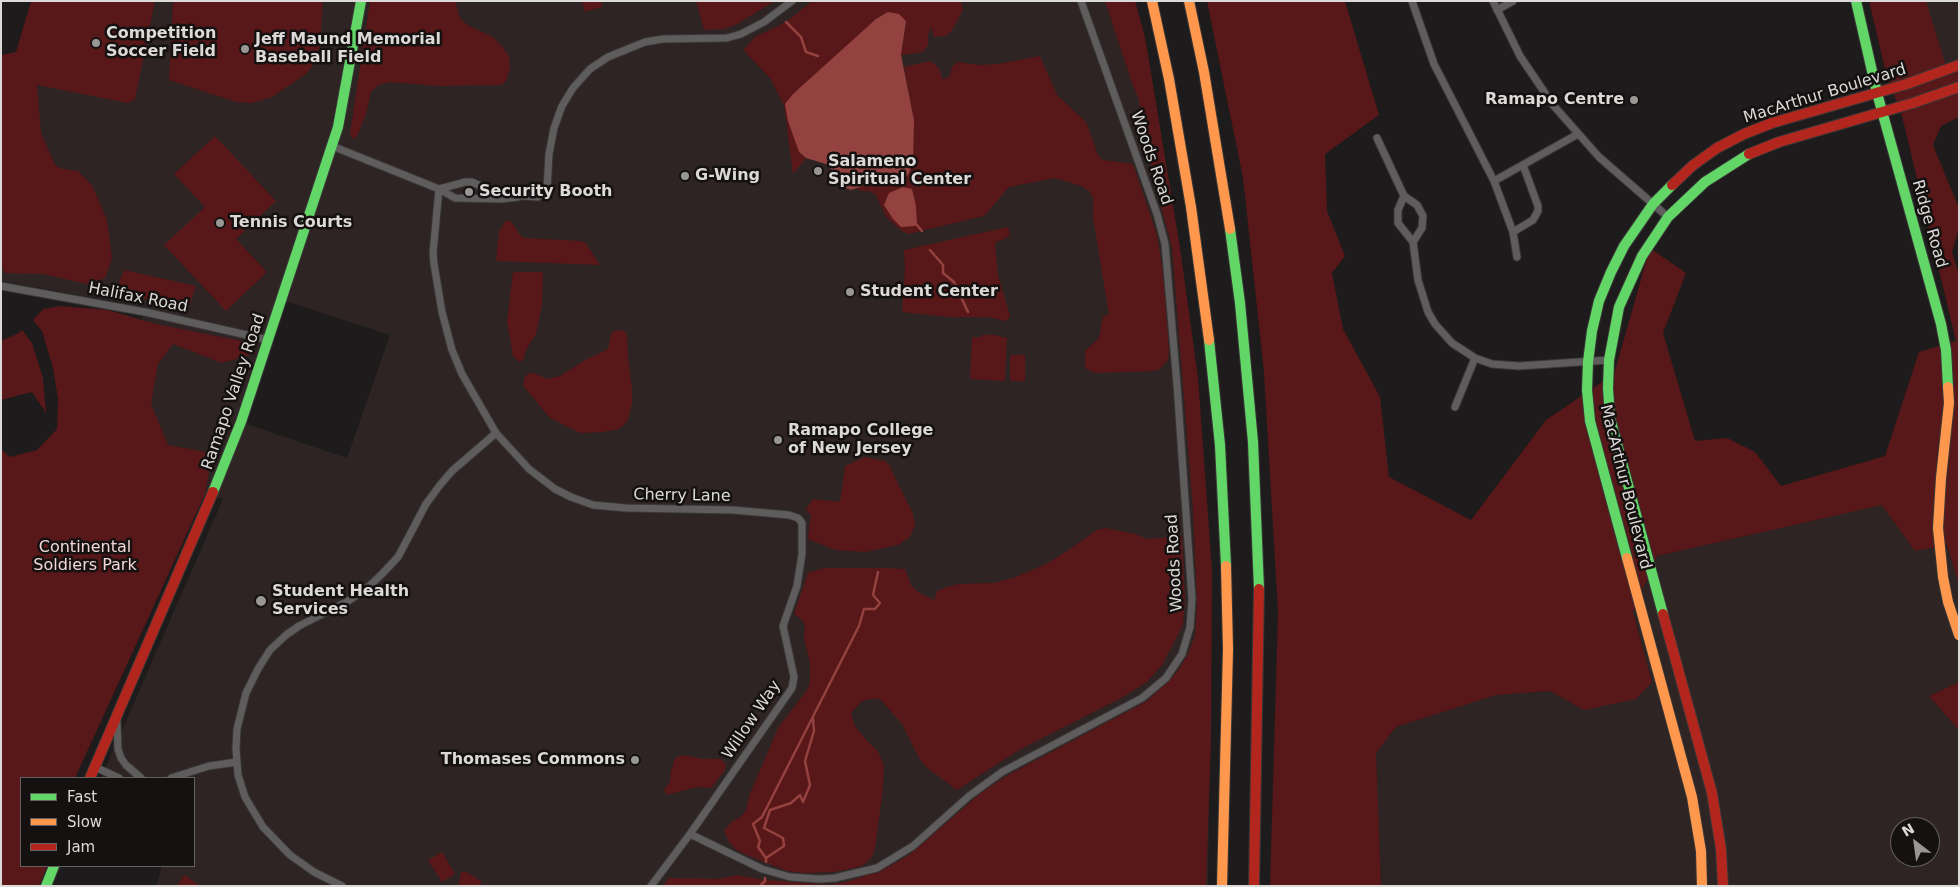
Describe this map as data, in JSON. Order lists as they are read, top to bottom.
{
  "streets": {
    "main road": ["MacArthur Boulevard", "Ridge Road", "Ramapo Valley Road"],
    "street": [
      "Woods Road",
      "Halifax Road",
      "Cherry Lane",
      "Willow Way"
    ]
  },
  "crossings": [
    ["MacArthur Boulevard", "Ridge Road"],
    ["Woods Road", "Willow Way"],
    ["Halifax Road", "Ramapo Valley Road"],
    ["Cherry Lane", "Willow Way"]
  ],
  "parks": ["Continental Soldiers Park"],
  "places": [
    "Competition Soccer Field",
    "Jeff Maund Memorial Baseball Field",
    "Ramapo Centre",
    "Salameno Spiritual Center",
    "G-Wing",
    "Security Booth",
    "Tennis Courts",
    "Student Center",
    "Ramapo College of New Jersey",
    "Student Health Services",
    "Thomases Commons"
  ],
  "legend": ["Fast", "Slow", "Jam"],
  "north": "top left"
}
